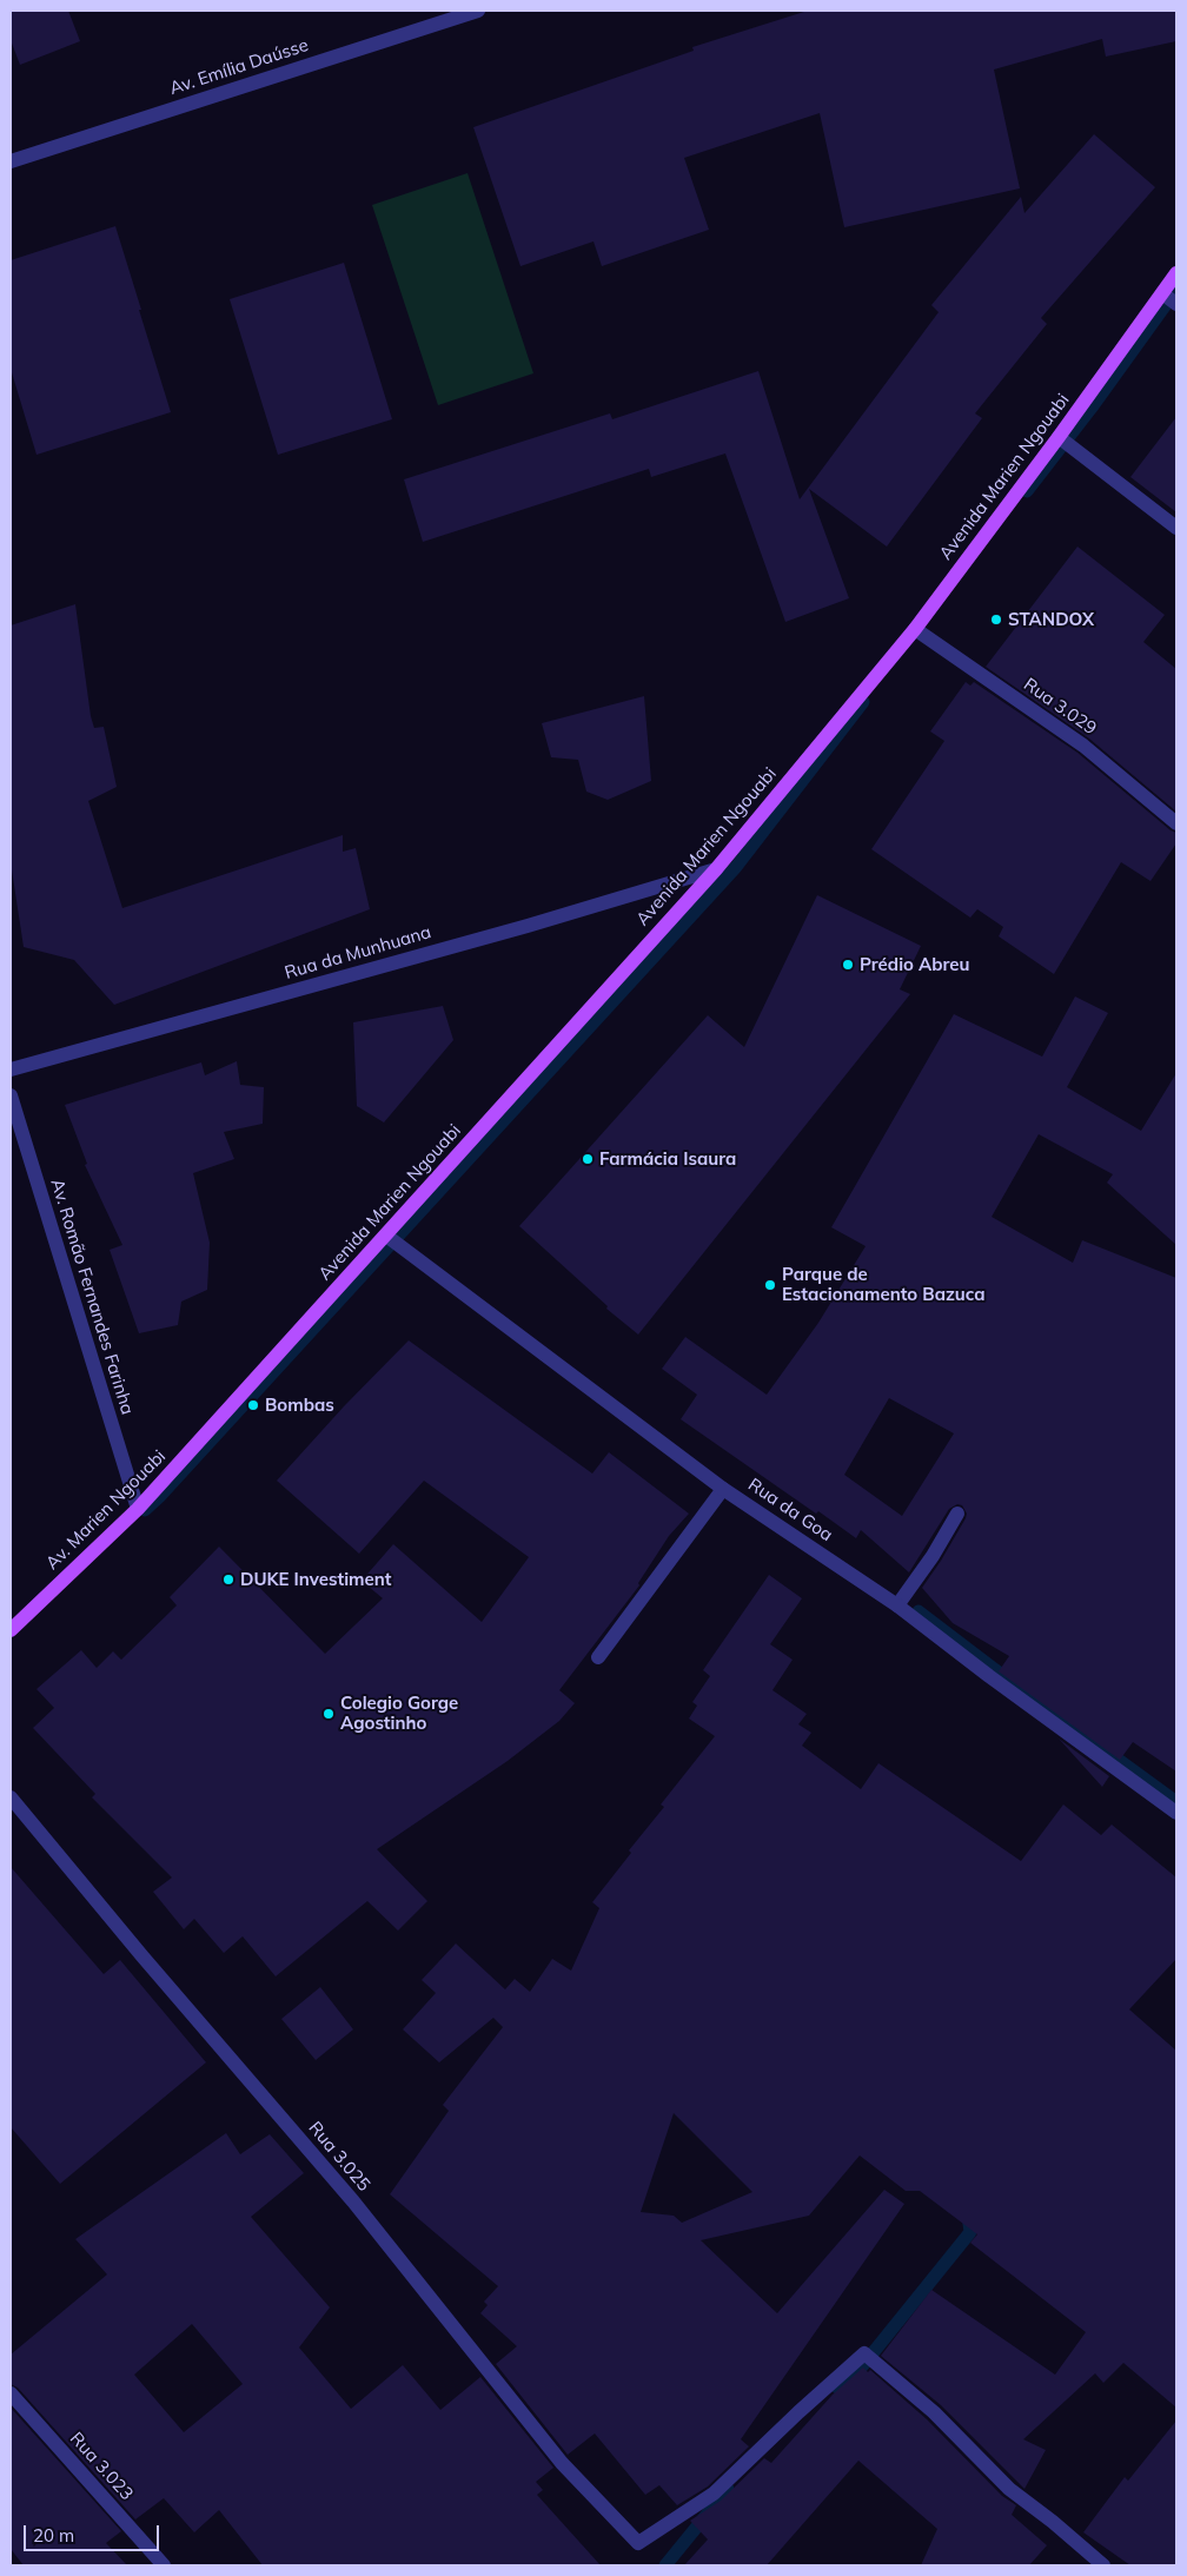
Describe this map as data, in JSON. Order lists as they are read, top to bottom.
{
  "streets": {
    "main road": ["Avenida Marien Ngouabi", "Av. Marien Ngouabi"],
    "street": [
      "Av. Emília Daússe",
      "Rua 3.029",
      "Rua da Munhuana",
      "Av. Romão Fernandes Farinha",
      "Rua da Goa",
      "Rua 3.025",
      "Rua 3.023"
    ]
  },
  "crossings": [
    ["Avenida Marien Ngouabi", "Rua 3.029"],
    ["Avenida Marien Ngouabi", "Rua da Munhuana"],
    ["Avenida Marien Ngouabi", "Av. Marien Ngouabi"],
    ["Avenida Marien Ngouabi", "Rua da Goa"],
    ["Av. Romão Fernandes Farinha", "Av. Marien Ngouabi"]
  ],
  "places": [
    "STANDOX",
    "Prédio Abreu",
    "Farmácia Isaura",
    "Parque de Estacionamento Bazuca",
    "Bombas",
    "DUKE Investiment",
    "Colegio Gorge Agostinho"
  ],
  "scale_bar": "20 m"
}
